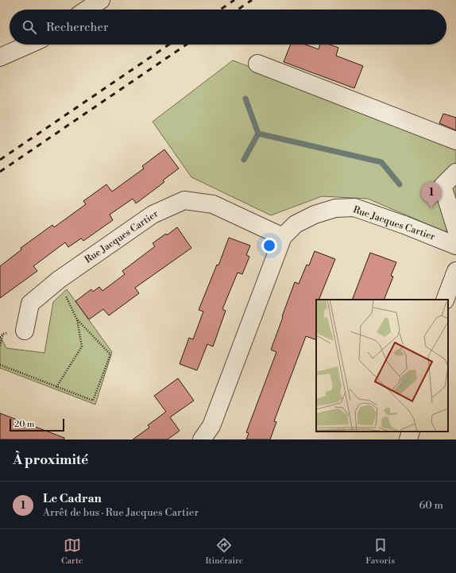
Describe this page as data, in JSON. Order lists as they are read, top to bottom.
{
  "streets": {
    "street": ["Rue Jacques Cartier"]
  },
  "scale_bar": "20 m",
  "page": {
    "search": "Rechercher",
    "pins": "1",
    "scale": "20 m",
    "heading": "À proximité",
    "list": [
      {
        "mark": "1",
        "name": "Le Cadran",
        "note": "Arrêt de bus · Rue Jacques Cartier",
        "value": "60 m"
      }
    ],
    "nav": ["Carte", "Itinéraire", "Favoris"]
  }
}
